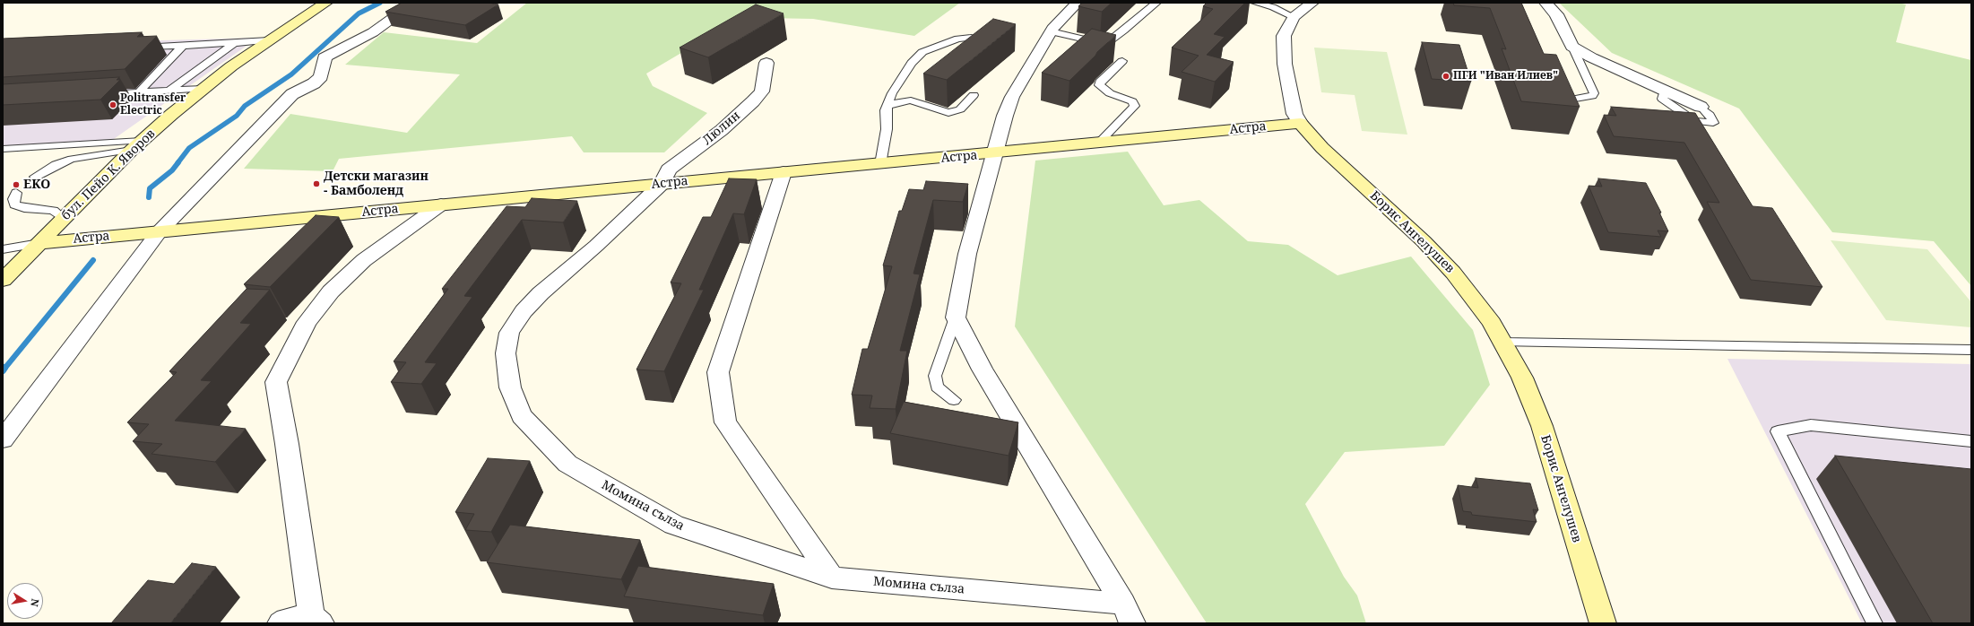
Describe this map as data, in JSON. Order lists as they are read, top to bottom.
{
  "streets": {
    "street": [
      "Люлин",
      "Астра",
      "бул. Пейо К. Яворов",
      "Борис Ангелушев",
      "Момина сълза"
    ]
  },
  "crossings": [
    ["Люлин", "Астра"],
    ["Люлин", "Момина сълза"],
    ["Астра", "бул. Пейо К. Яворов"],
    ["Астра", "Борис Ангелушев"],
    ["Астра", "Момина сълза"]
  ],
  "places": [
    "ПГИ \"Иван Илиев\"",
    "Politransfer Electric",
    "Детски магазин - Бамболенд",
    "EKO"
  ],
  "north": "right"
}
